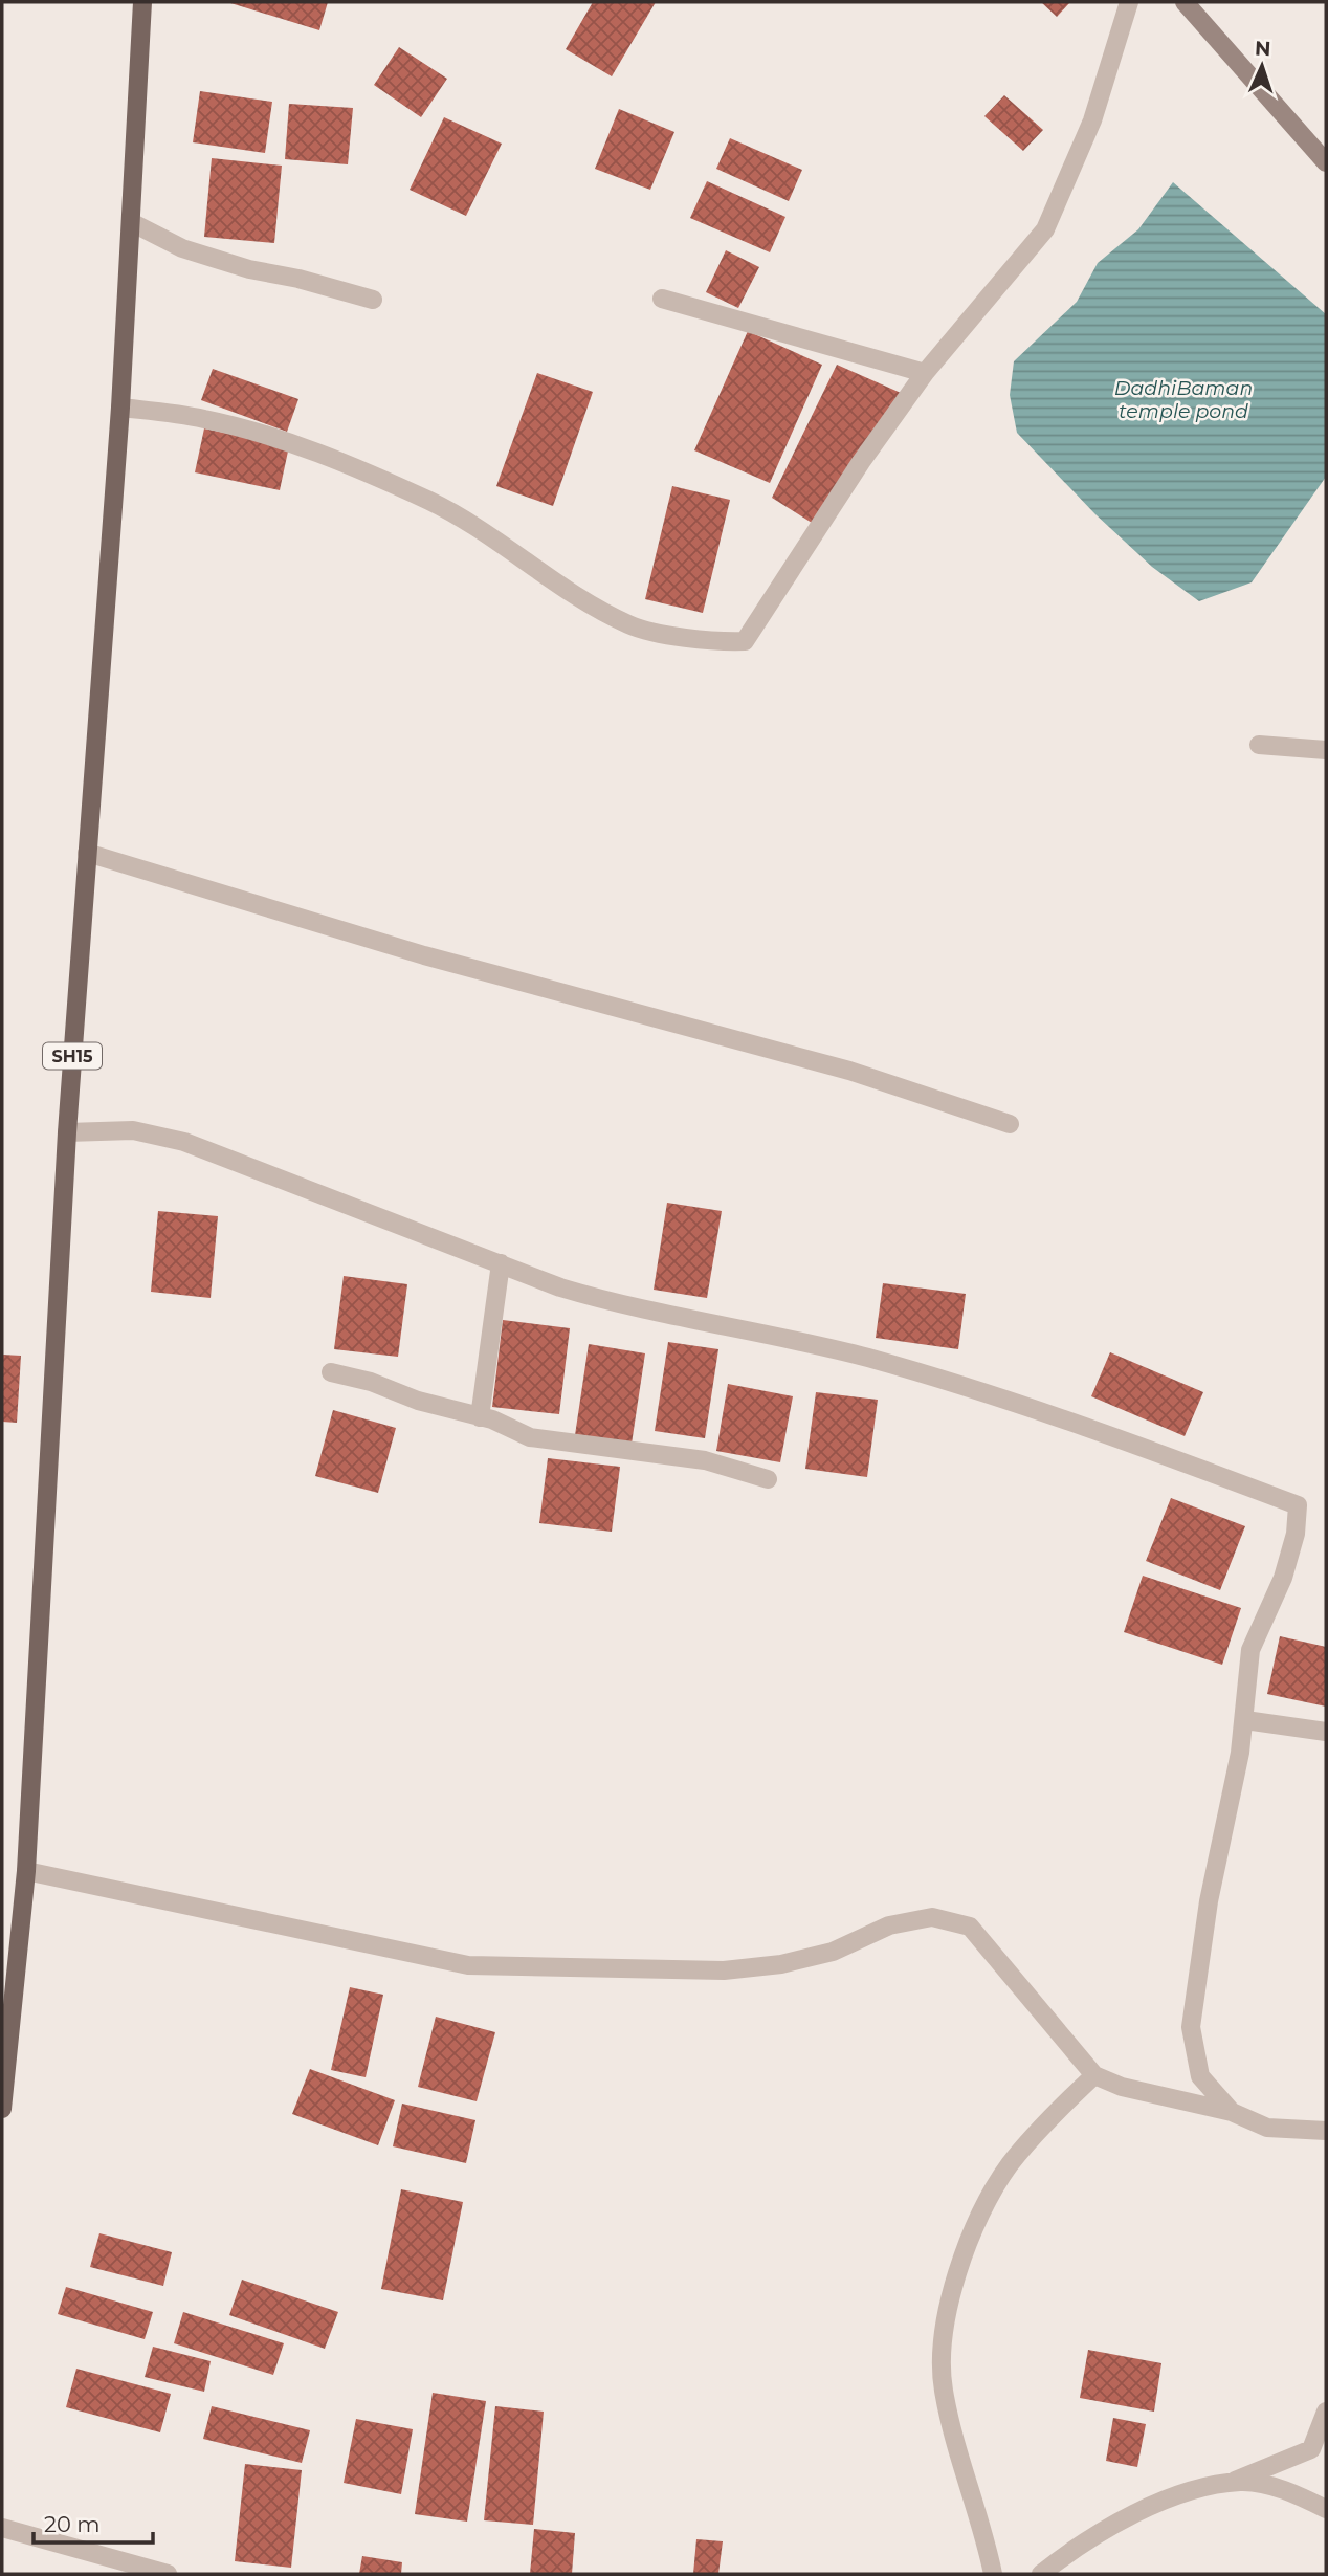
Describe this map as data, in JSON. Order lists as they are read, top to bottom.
{
  "streets": {
    "main road": ["SH15"]
  },
  "water": ["DadhiBaman temple pond"],
  "scale_bar": "20 m",
  "north": "top"
}
